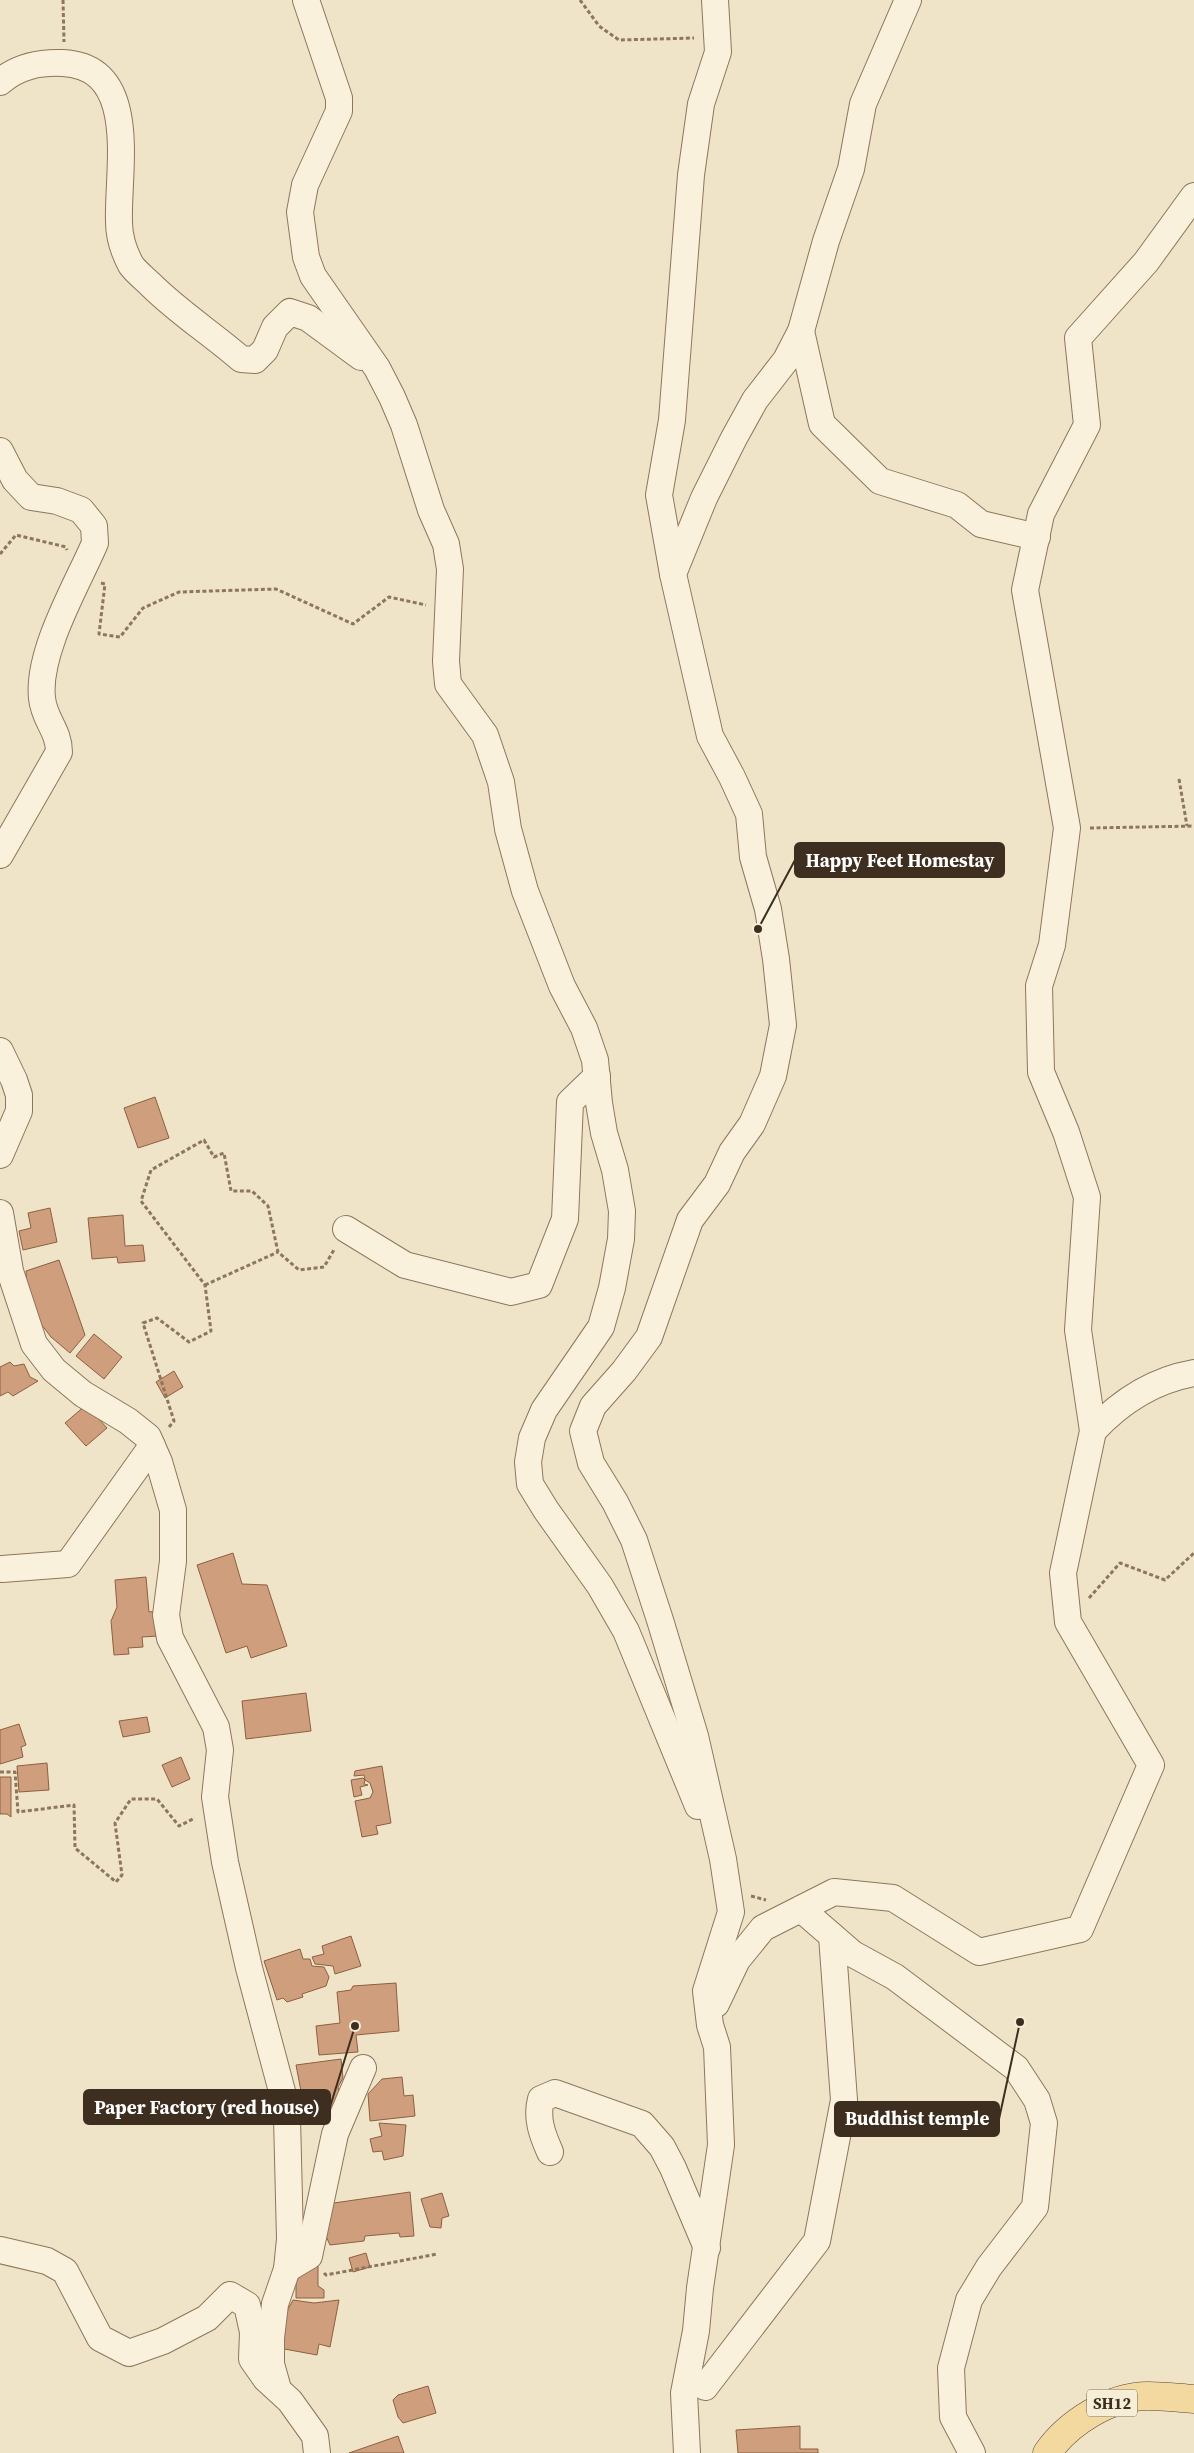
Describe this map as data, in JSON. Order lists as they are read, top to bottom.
{
  "streets": {
    "main road": ["SH12"]
  },
  "places": ["Happy Feet Homestay", "Buddhist temple", "Paper Factory (red house)"]
}
